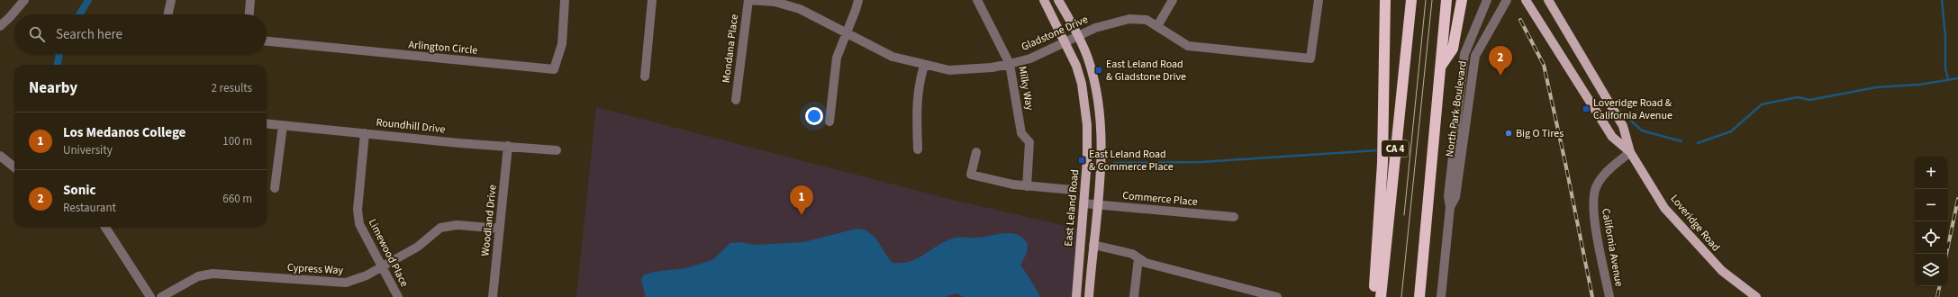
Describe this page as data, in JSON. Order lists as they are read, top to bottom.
{
  "streets": {
    "highway": ["CA 4"],
    "main road": ["East Leland Road", "Loveridge Road"],
    "street": [
      "Gladstone Drive",
      "Arlington Circle",
      "Mondana Place",
      "Milky Way",
      "North Park Boulevard",
      "Roundhill Drive",
      "Commerce Place",
      "Woodland Drive",
      "California Avenue",
      "Limewood Place",
      "Cypress Way"
    ]
  },
  "crossings": [
    ["Gladstone Drive", "Mondana Place"],
    ["Gladstone Drive", "Milky Way"],
    ["Gladstone Drive", "East Leland Road"],
    ["Roundhill Drive", "Woodland Drive"],
    ["Roundhill Drive", "Limewood Place"],
    ["Commerce Place", "East Leland Road"],
    ["Woodland Drive", "Cypress Way"],
    ["Loveridge Road", "California Avenue"],
    ["Limewood Place", "Cypress Way"]
  ],
  "places": {
    "transit": ["East Leland Road & Gladstone Drive", "Loveridge Road & California Avenue", "East Leland Road & Commerce Place"],
    "other": ["Big O Tires"]
  },
  "page": {
    "search": "Search here",
    "pins": ["2", "1"],
    "heading": ["Nearby", "2 results"],
    "list": [
      {
        "mark": "1",
        "name": "Los Medanos College",
        "note": "University",
        "value": "100 m"
      },
      {
        "mark": "2",
        "name": "Sonic",
        "note": "Restaurant",
        "value": "660 m"
      }
    ],
    "map_buttons": ["+", "−"]
  }
}
